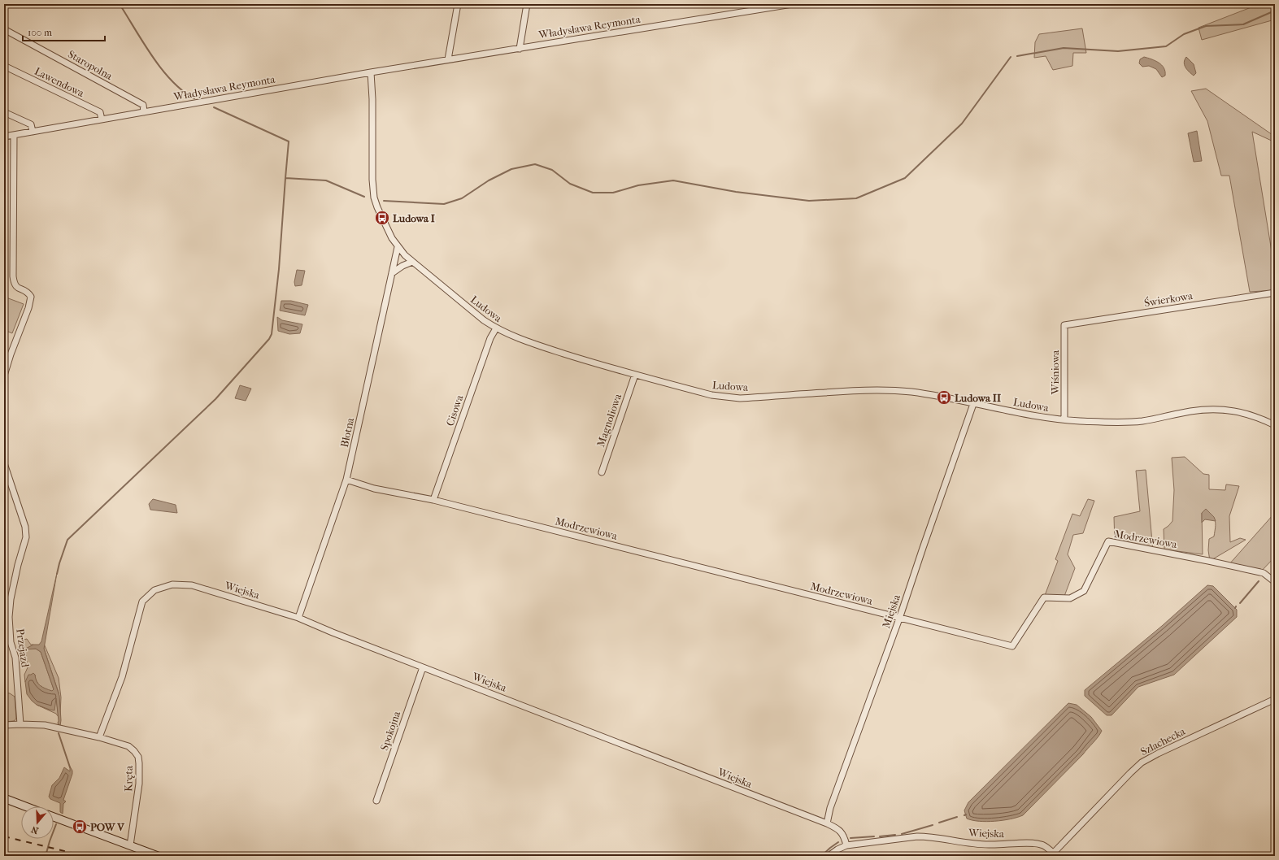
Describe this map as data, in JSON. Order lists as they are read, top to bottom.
{
  "streets": {
    "street": [
      "Władysława Reymonta",
      "Staropolna",
      "Lawendowa",
      "Świerkowa",
      "Ludowa",
      "Wiśniowa",
      "Cisowa",
      "Magnoliowa",
      "Błotna",
      "Modrzewiowa",
      "Wiejska",
      "Miejska",
      "Przejazd",
      "Spokojna",
      "Szlachecka",
      "Kręta"
    ]
  },
  "crossings": [
    ["Władysława Reymonta", "Staropolna"],
    ["Władysława Reymonta", "Lawendowa"],
    ["Władysława Reymonta", "Ludowa"],
    ["Świerkowa", "Wiśniowa"],
    ["Ludowa", "Wiśniowa"],
    ["Ludowa", "Cisowa"],
    ["Ludowa", "Magnoliowa"],
    ["Ludowa", "Błotna"],
    ["Ludowa", "Miejska"],
    ["Cisowa", "Modrzewiowa"],
    ["Błotna", "Modrzewiowa"],
    ["Błotna", "Wiejska"],
    ["Modrzewiowa", "Miejska"],
    ["Wiejska", "Miejska"],
    ["Wiejska", "Spokojna"],
    ["Wiejska", "Szlachecka"],
    ["Wiejska", "Kręta"]
  ],
  "places": {
    "bus stop": ["Ludowa I", "Ludowa II", "POW V"]
  },
  "scale_bar": "100 m",
  "north": "bottom"
}
